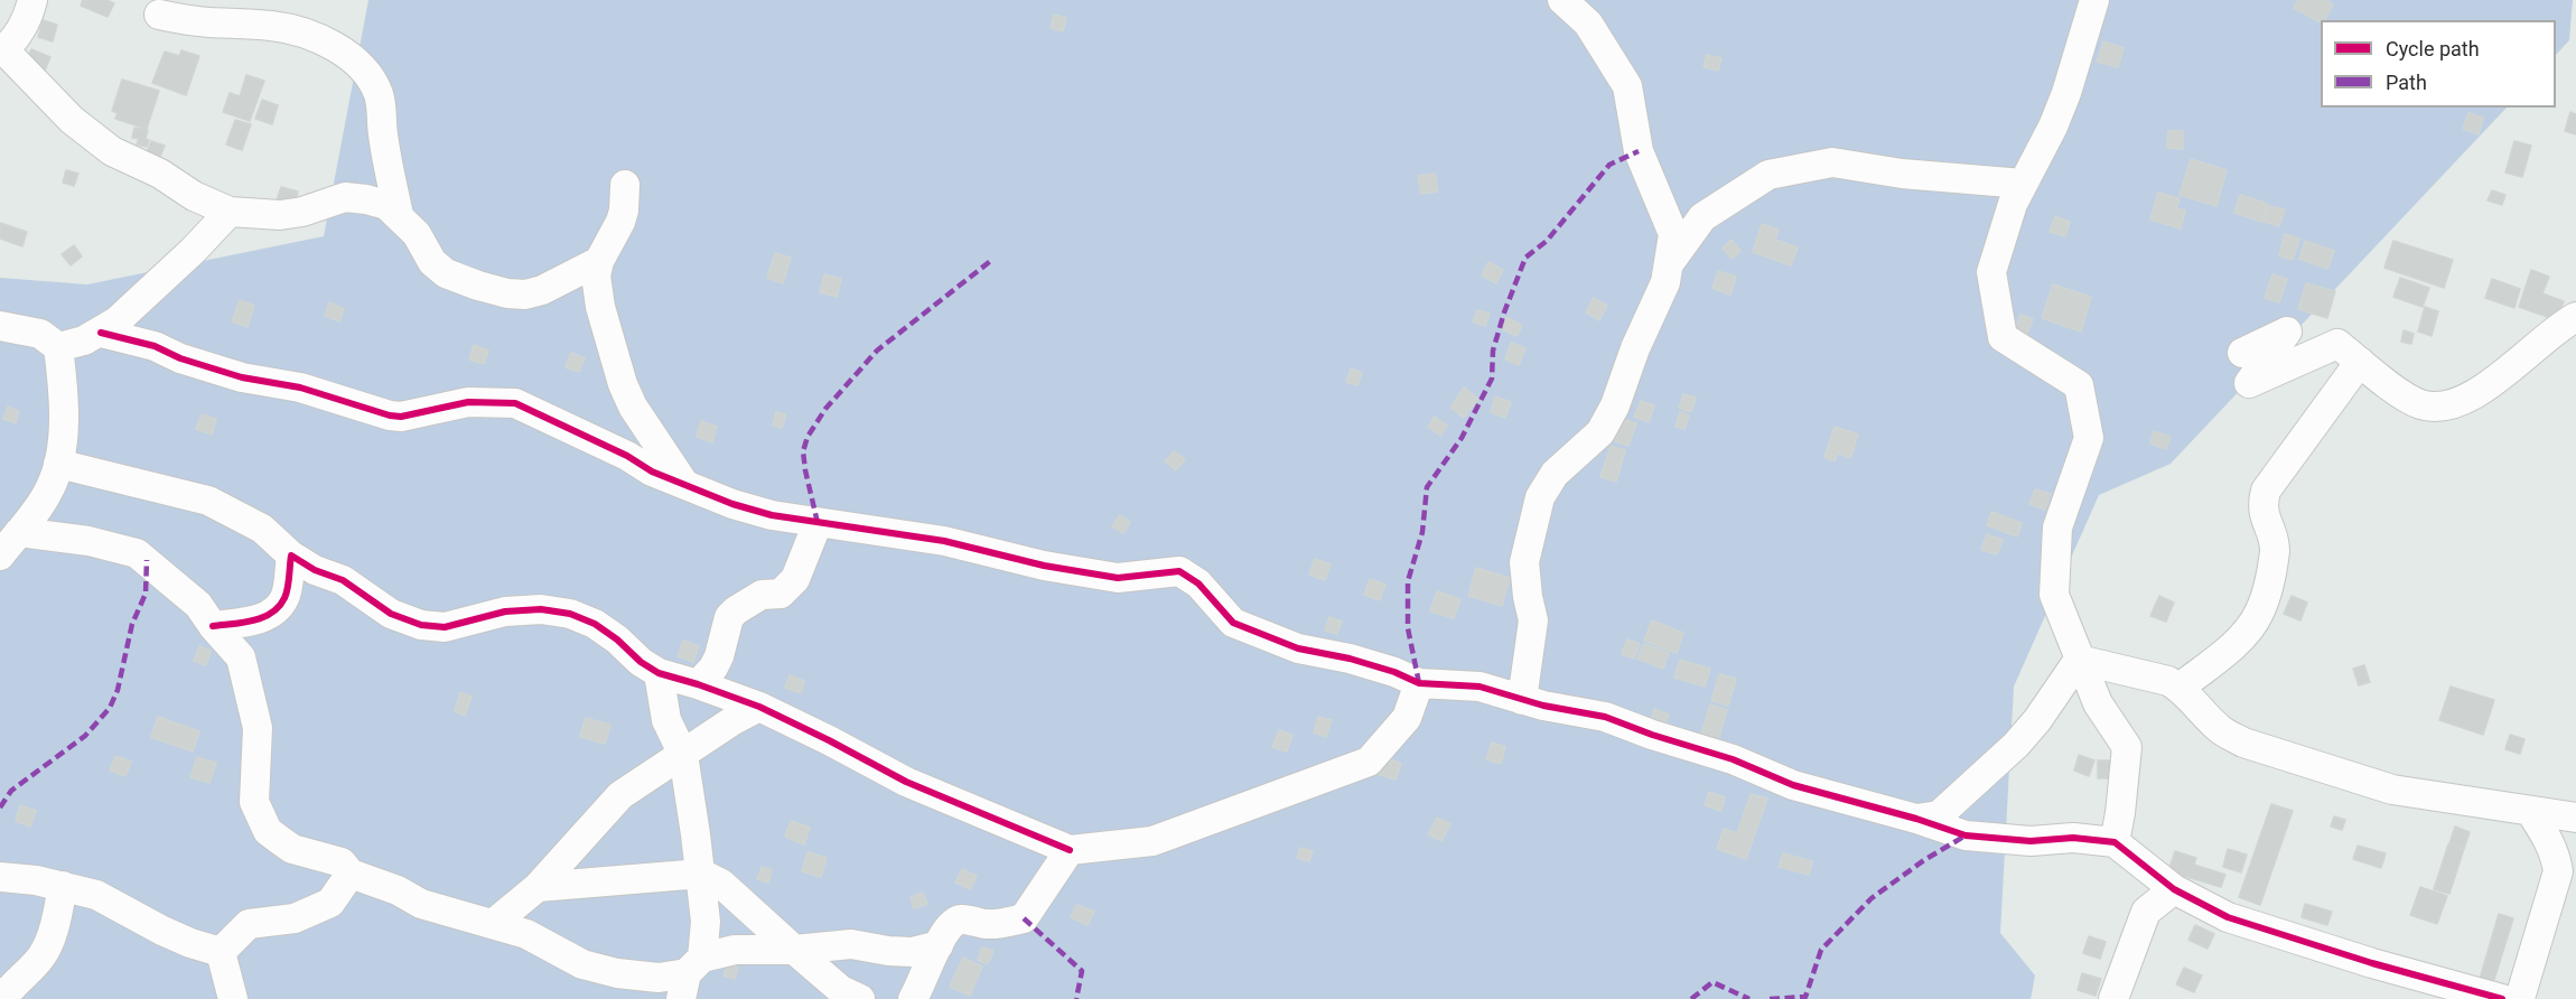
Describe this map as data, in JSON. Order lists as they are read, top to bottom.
{
  "legend": ["Cycle path", "Path"]
}
